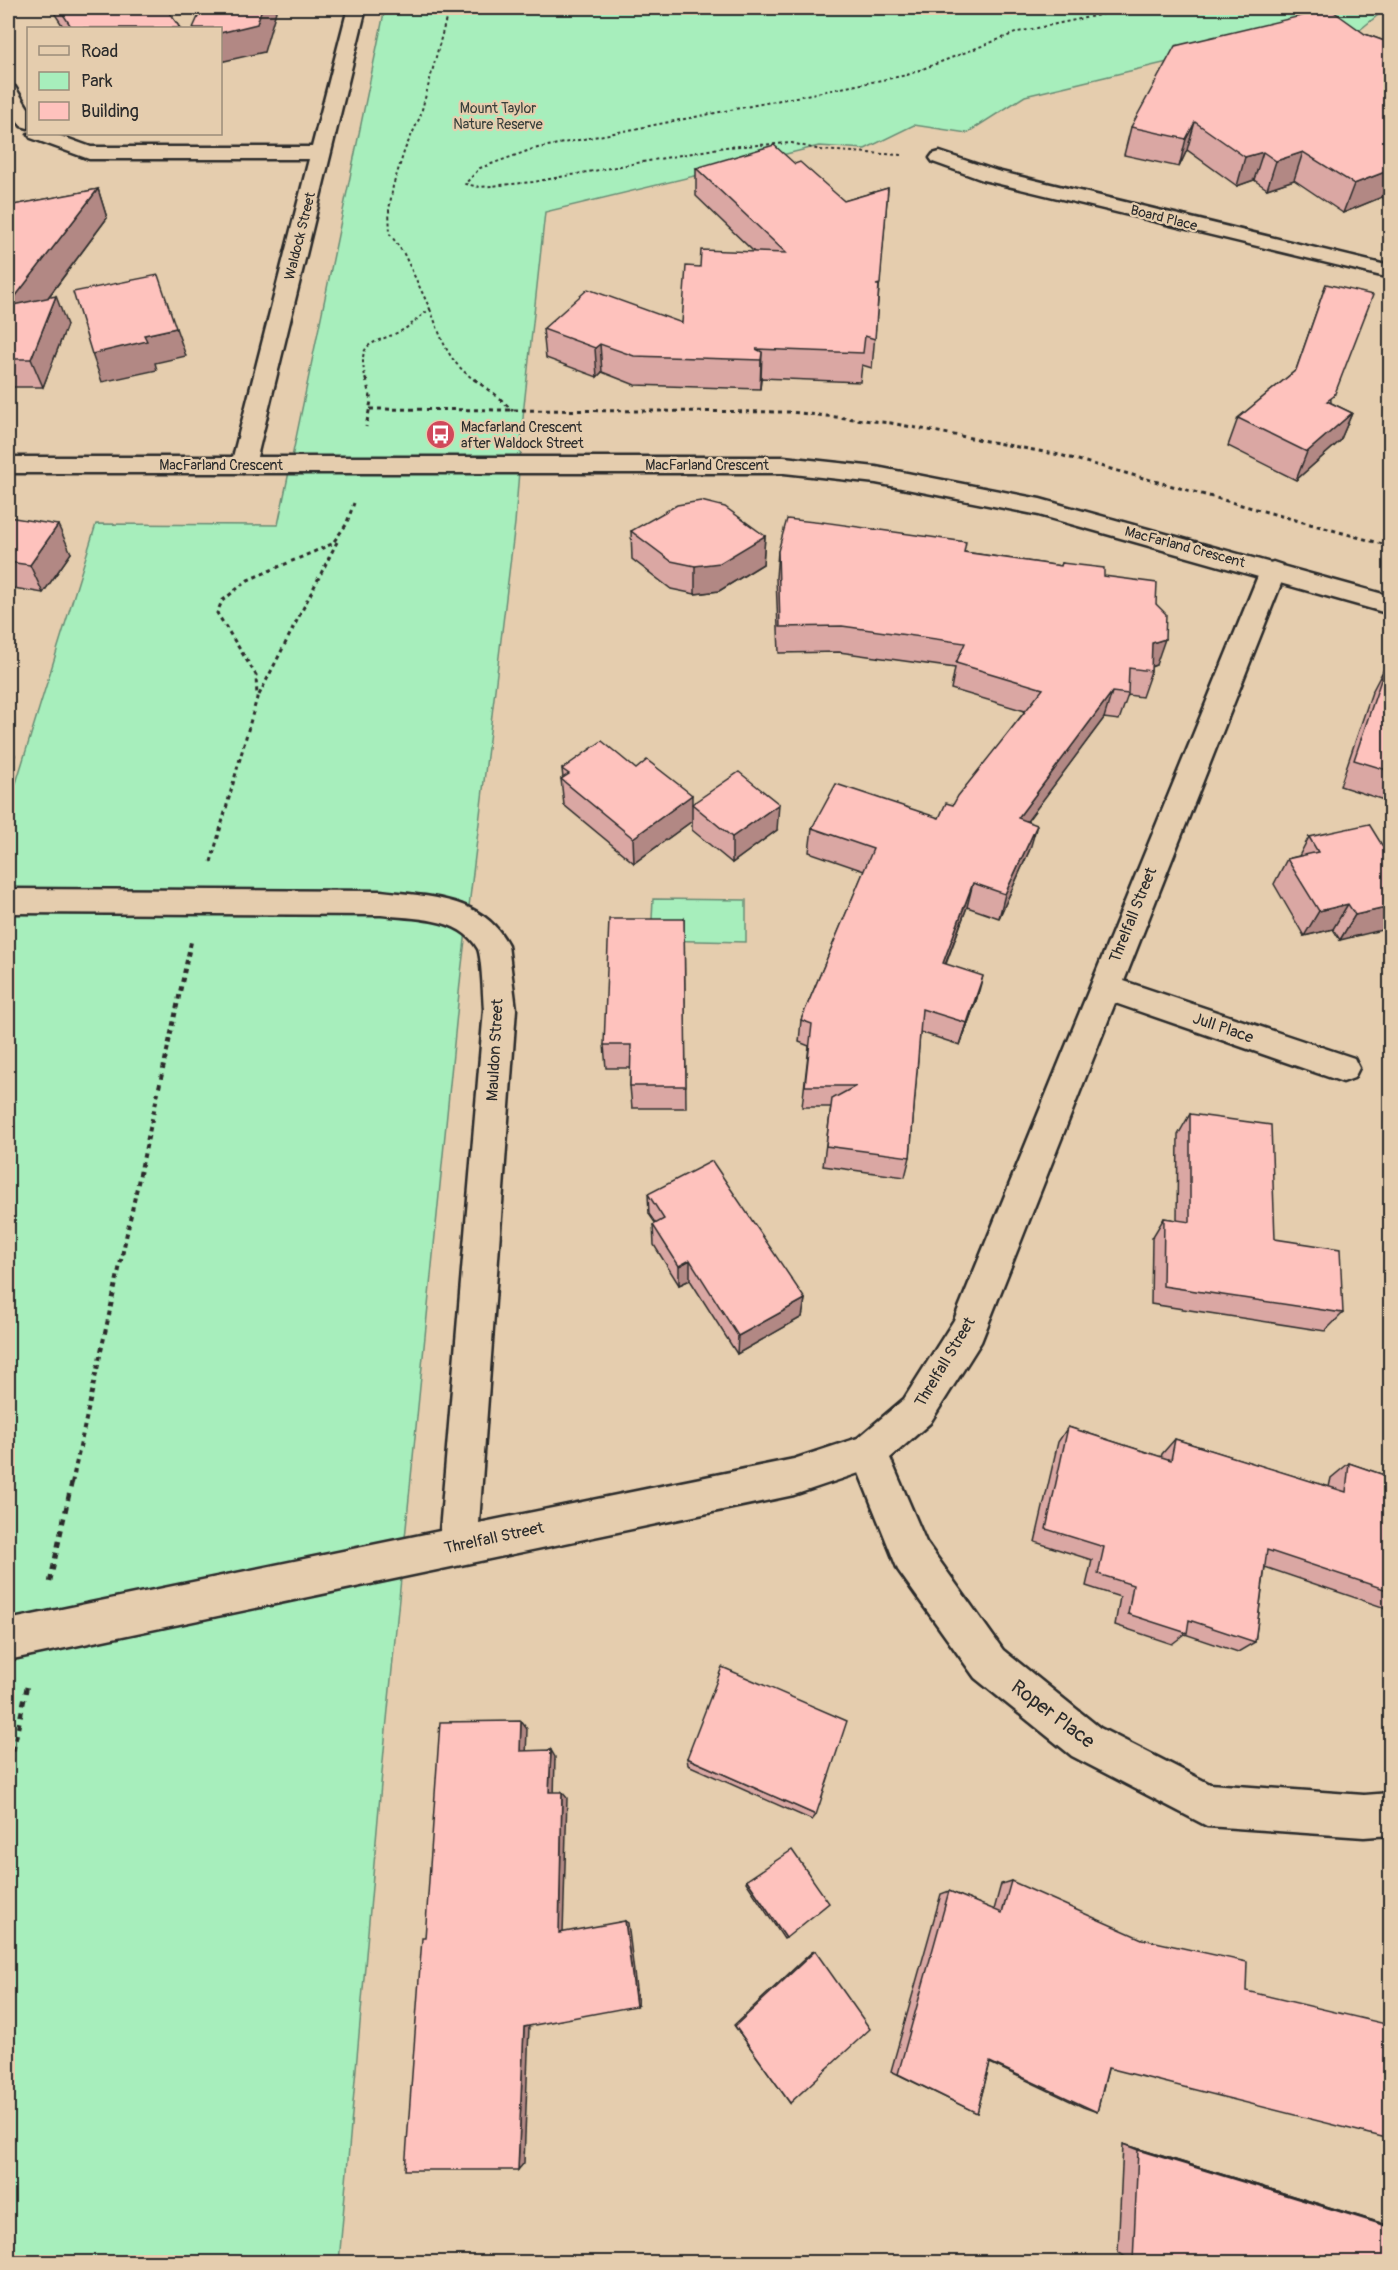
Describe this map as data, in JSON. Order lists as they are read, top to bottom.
{
  "streets": {
    "street": [
      "Board Place",
      "Waldock Street",
      "MacFarland Crescent",
      "Threlfall Street",
      "Jull Place",
      "Mauldon Street",
      "Roper Place"
    ]
  },
  "crossings": [
    ["Waldock Street", "MacFarland Crescent"],
    ["MacFarland Crescent", "Threlfall Street"],
    ["Threlfall Street", "Jull Place"],
    ["Threlfall Street", "Mauldon Street"],
    ["Threlfall Street", "Roper Place"]
  ],
  "parks": ["Mount Taylor Nature Reserve"],
  "places": {
    "bus stop": ["Macfarland Crescent after Waldock Street"]
  },
  "legend": ["Road", "Park", "Building"]
}
